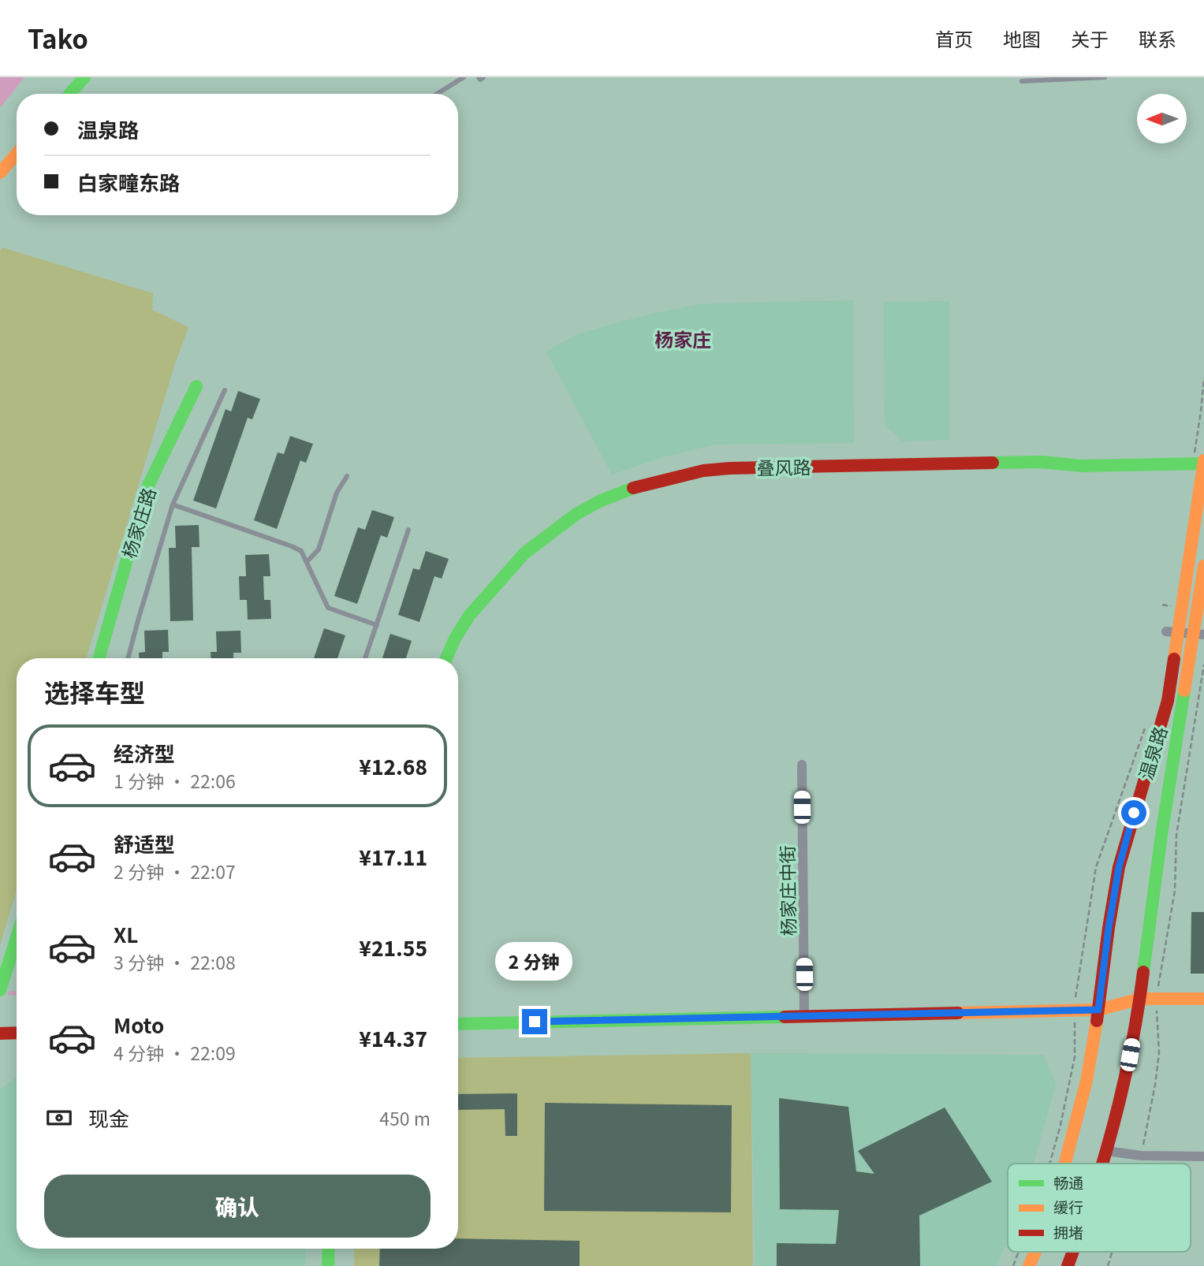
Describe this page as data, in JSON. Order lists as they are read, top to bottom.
{
  "streets": {
    "street": [
      "叠风路",
      "杨家庄路",
      "温泉路",
      "杨家庄中街"
    ]
  },
  "crossings": [
    ["叠风路", "温泉路"]
  ],
  "districts": ["杨家庄"],
  "legend": ["畅通", "缓行", "拥堵"],
  "north": "left",
  "page": {
    "header": "Tako",
    "nav": [
      "首页",
      "地图",
      "关于",
      "联系"
    ],
    "banner": ["温泉路", "白家疃东路"],
    "heading": "选择车型",
    "list": [
      {
        "name": "经济型",
        "note": "1 分钟 · 22:06",
        "value": "¥12.68"
      },
      {
        "name": "舒适型",
        "note": "2 分钟 · 22:07",
        "value": "¥17.11"
      },
      {
        "name": "XL",
        "note": "3 分钟 · 22:08",
        "value": "¥21.55"
      },
      {
        "name": "Moto",
        "note": "4 分钟 · 22:09",
        "value": "¥14.37"
      }
    ],
    "bubble": "2 分钟",
    "pay": ["现金", "450 m"],
    "buttons": "确认"
  }
}
